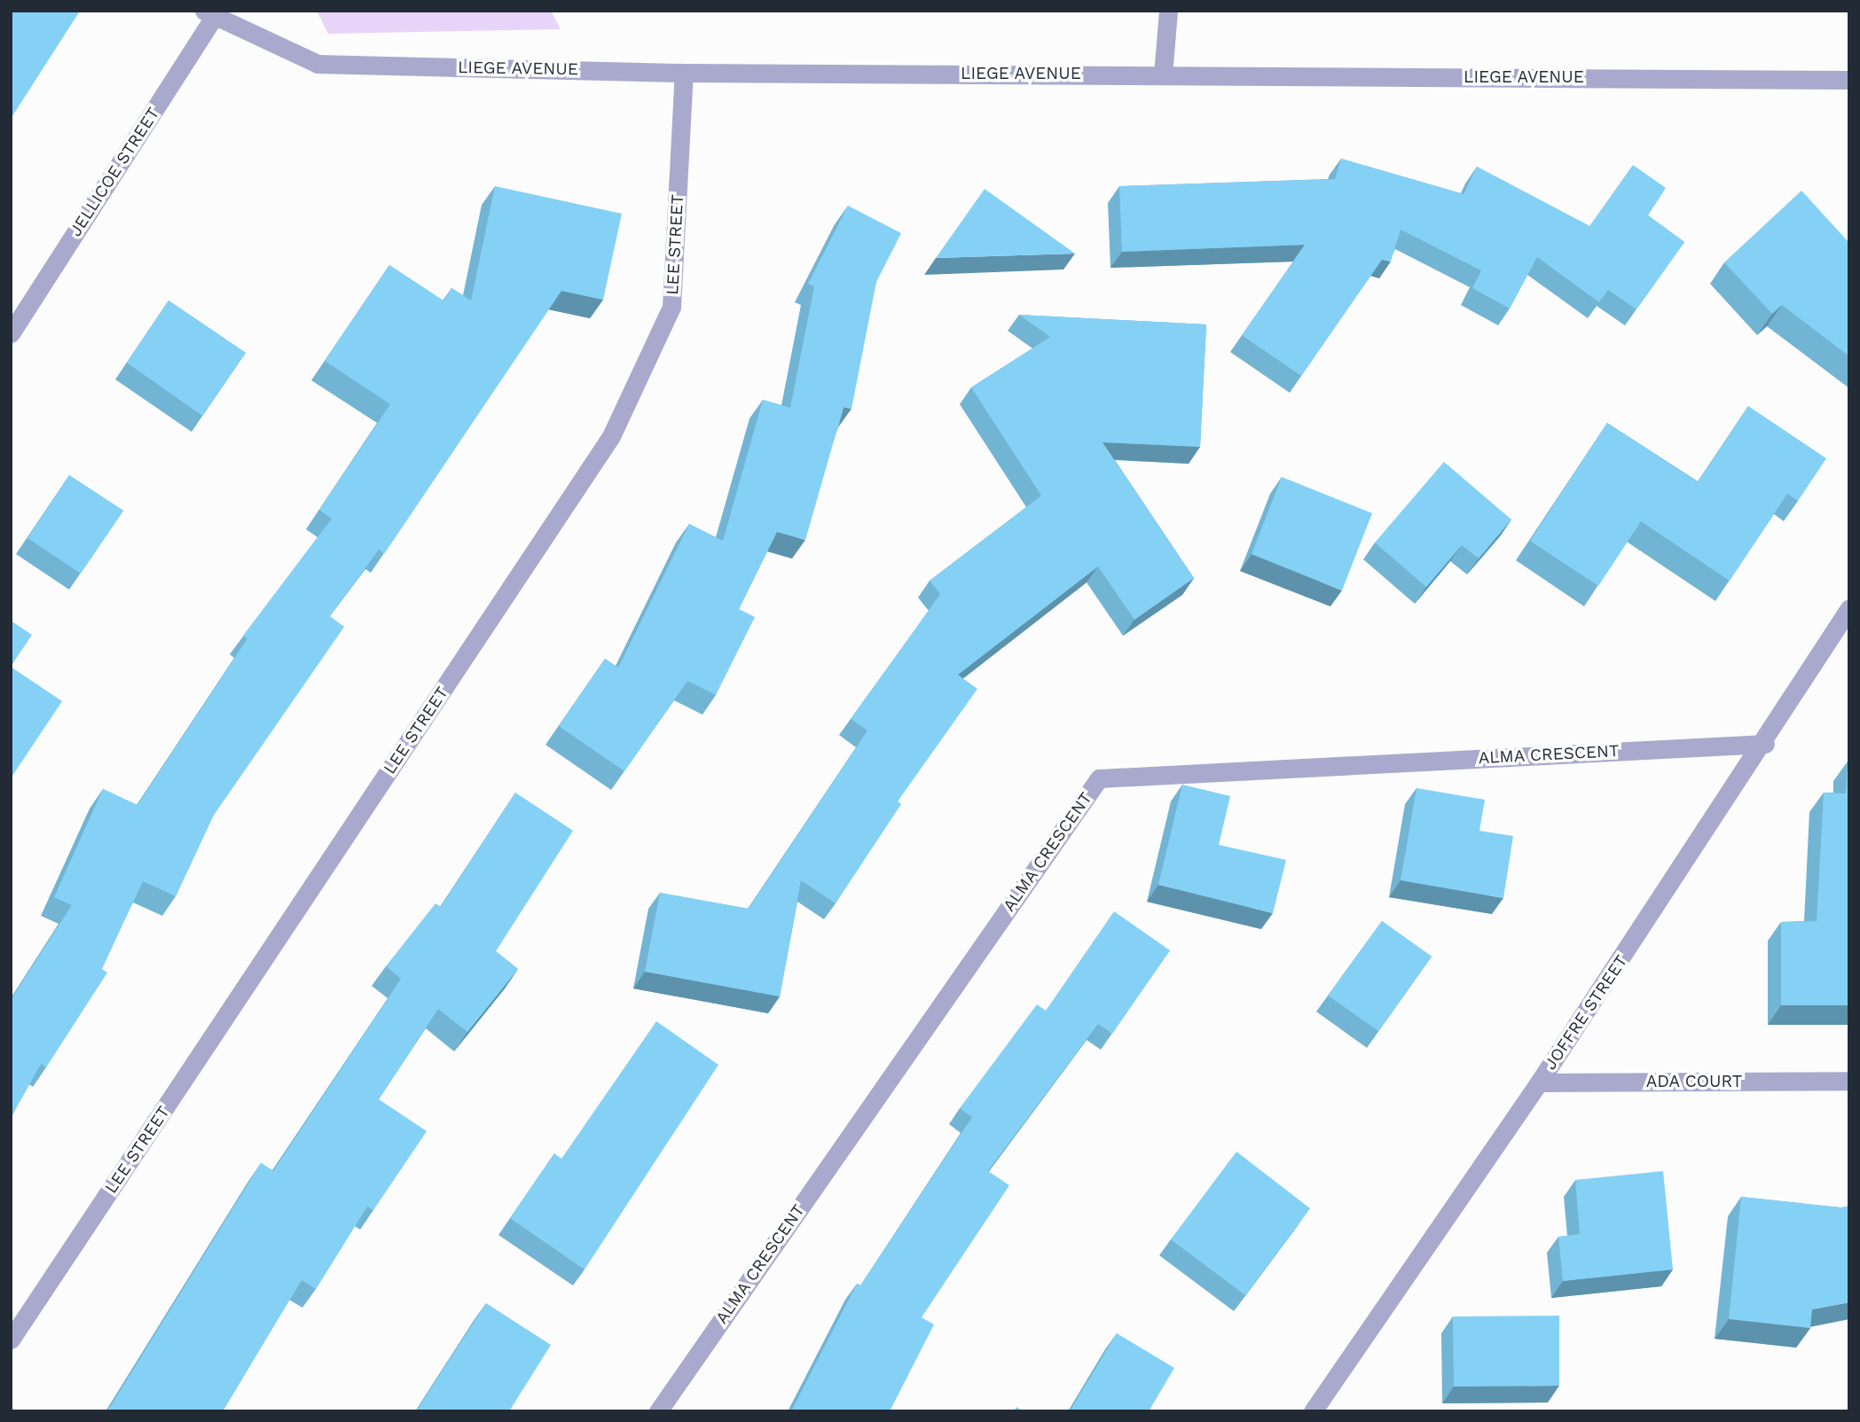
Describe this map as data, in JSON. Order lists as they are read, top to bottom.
{
  "streets": {
    "street": [
      "LIEGE AVENUE",
      "JELLICOE STREET",
      "LEE STREET",
      "ALMA CRESCENT",
      "JOFFRE STREET",
      "ADA COURT"
    ]
  },
  "crossings": [
    ["LIEGE AVENUE", "JELLICOE STREET"],
    ["LIEGE AVENUE", "LEE STREET"],
    ["ALMA CRESCENT", "JOFFRE STREET"],
    ["JOFFRE STREET", "ADA COURT"]
  ]
}
